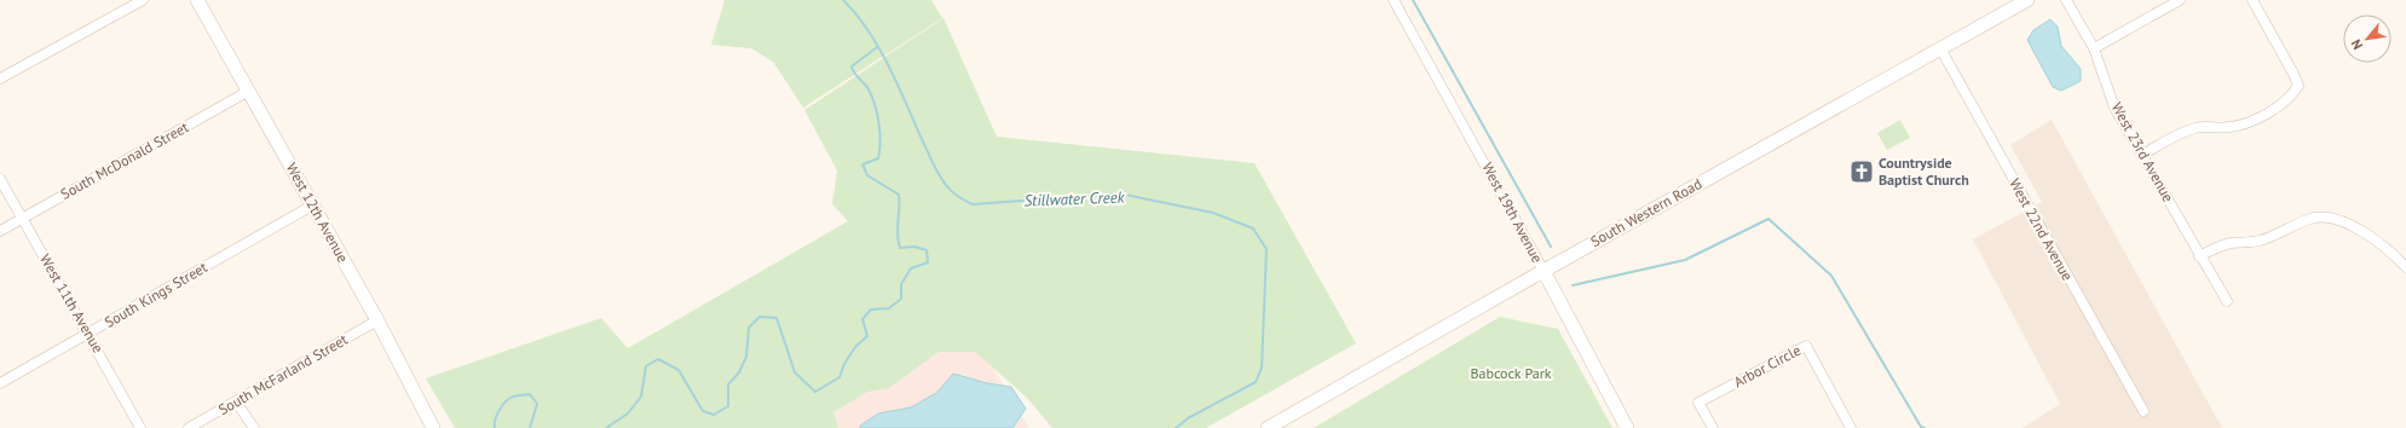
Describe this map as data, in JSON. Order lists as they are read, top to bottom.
{
  "streets": {
    "main road": ["West 12th Avenue", "West 19th Avenue", "South Western Road"],
    "street": [
      "West 23rd Avenue",
      "South McDonald Street",
      "West 22nd Avenue",
      "South Kings Street",
      "West 11th Avenue",
      "Arbor Circle",
      "South McFarland Street"
    ]
  },
  "crossings": [
    ["South McDonald Street", "West 12th Avenue"],
    ["South McDonald Street", "West 11th Avenue"],
    ["West 12th Avenue", "South Kings Street"],
    ["West 12th Avenue", "South McFarland Street"],
    ["West 19th Avenue", "South Western Road"],
    ["South Western Road", "West 22nd Avenue"],
    ["South Kings Street", "West 11th Avenue"]
  ],
  "water": ["Stillwater Creek"],
  "parks": ["Babcock Park"],
  "places": {
    "church": ["Countryside Baptist Church"]
  },
  "north": "bottom left"
}
